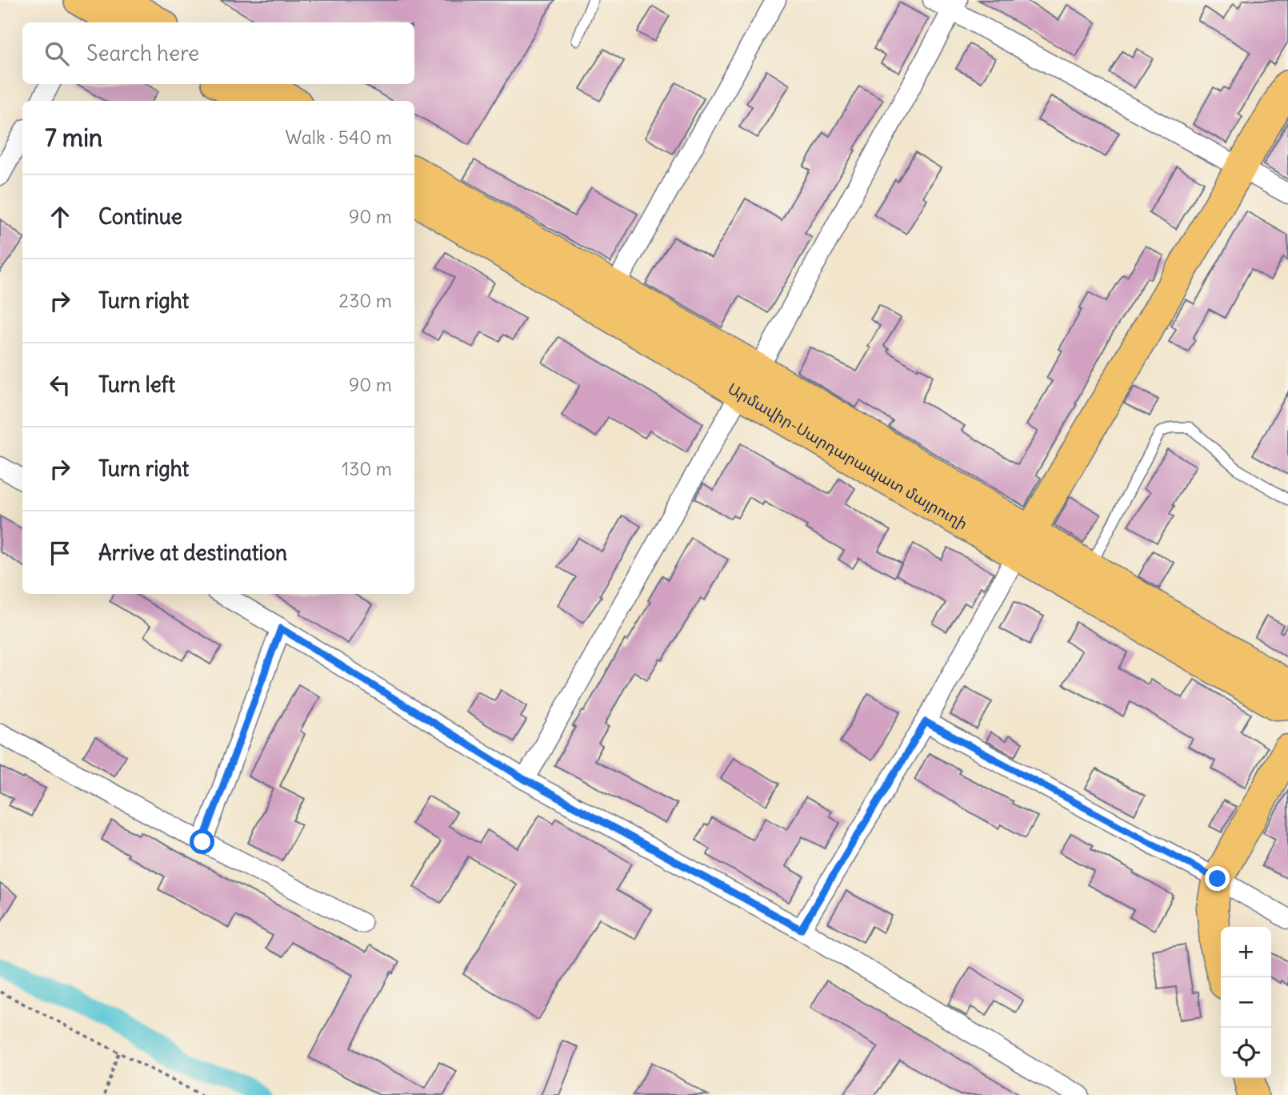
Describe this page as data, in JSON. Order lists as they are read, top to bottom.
{
  "streets": {
    "main road": ["Արմավիր-Սարդարապատ մայրուղի"]
  },
  "page": {
    "search": "Search here",
    "heading": ["7 min", "Walk · 540 m"],
    "list": [
      ["Continue", "90 m"],
      ["Turn right", "230 m"],
      ["Turn left", "90 m"],
      ["Turn right", "130 m"],
      "Arrive at destination"
    ],
    "map_buttons": ["+", "−"]
  }
}
